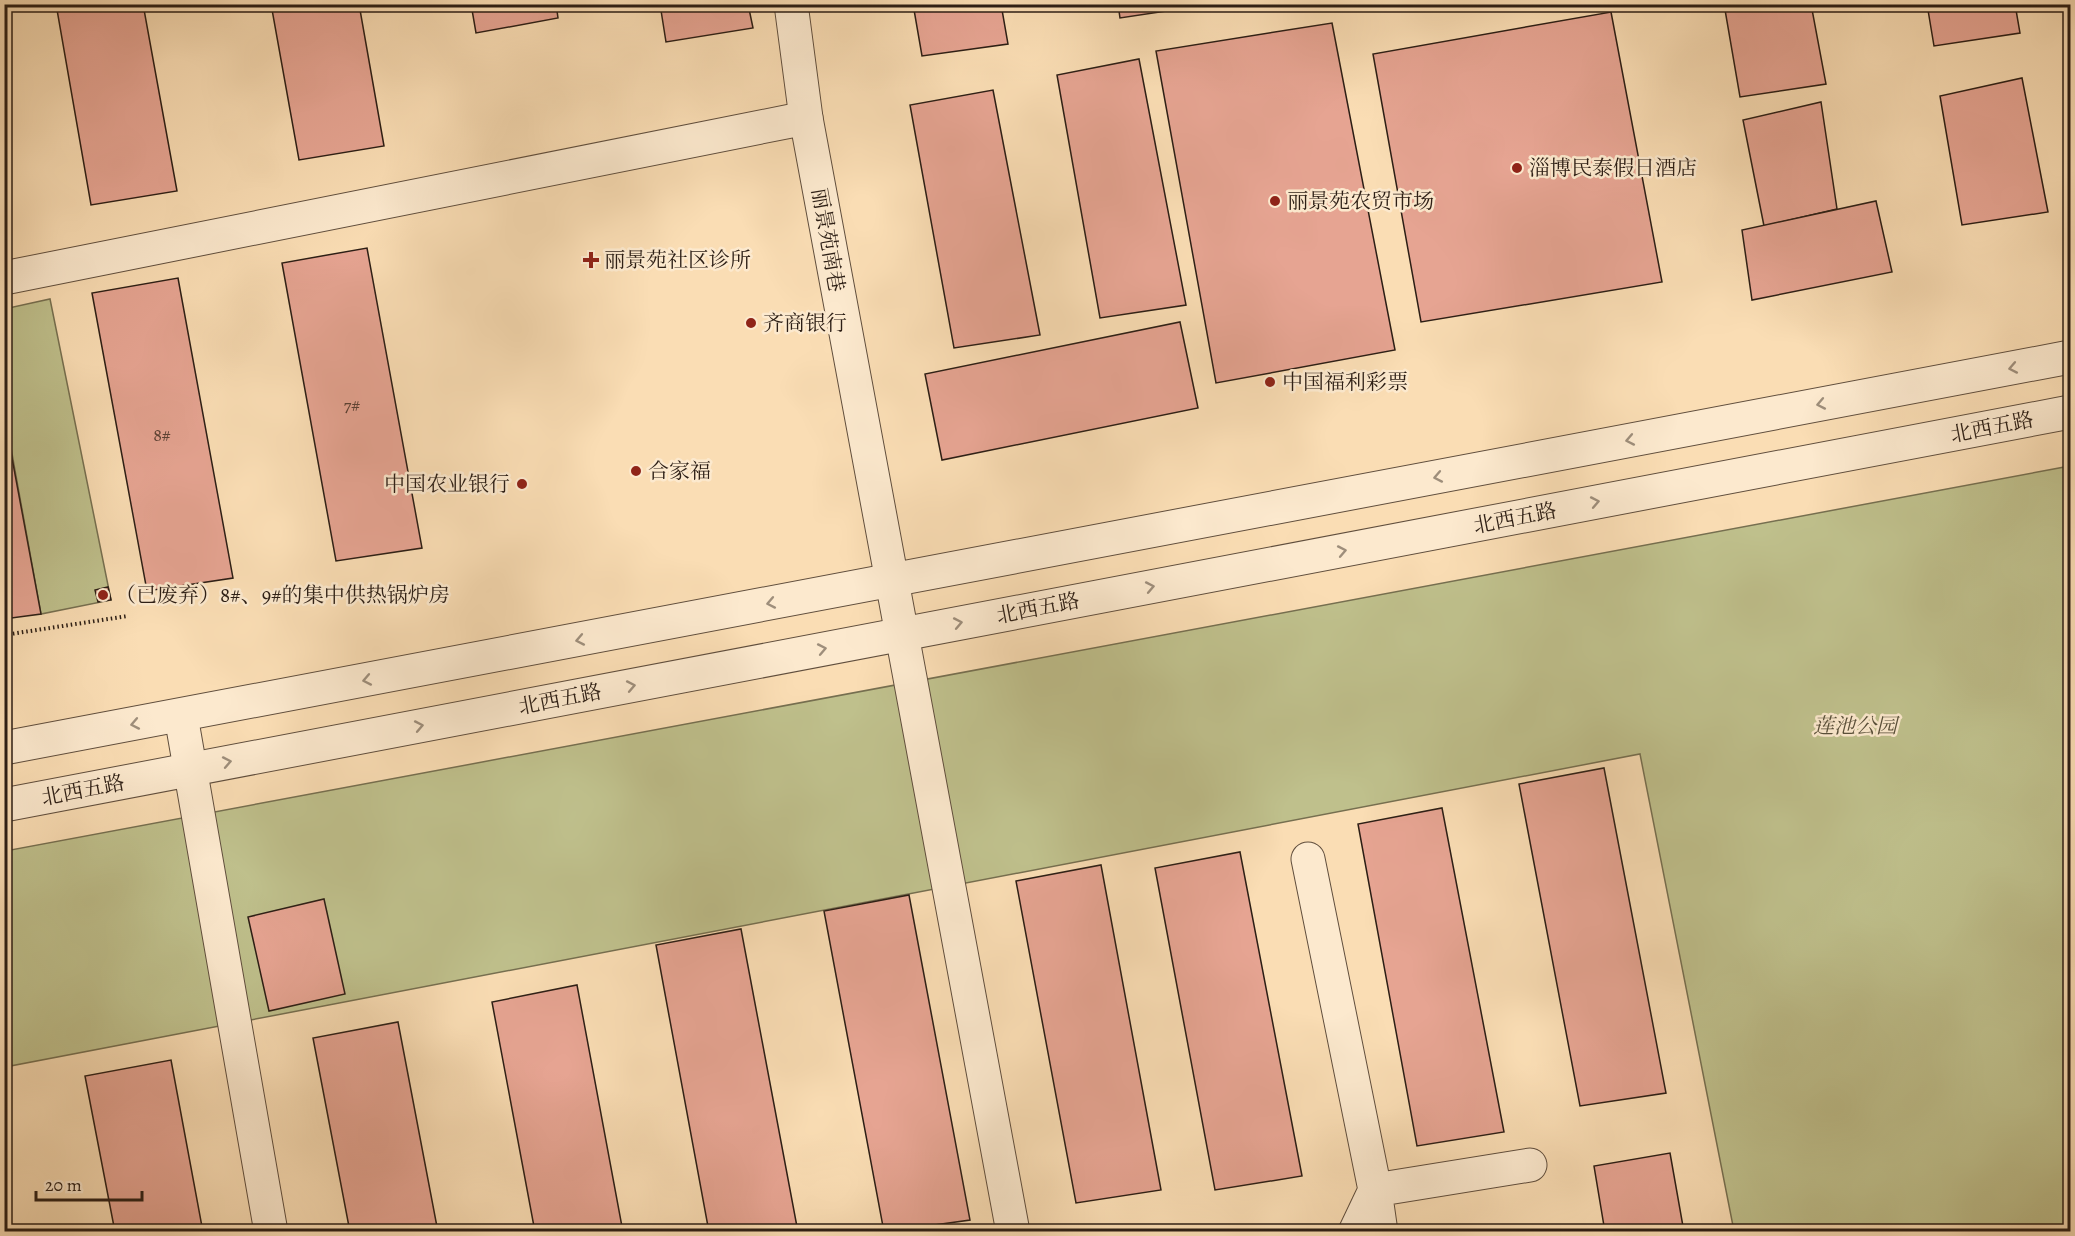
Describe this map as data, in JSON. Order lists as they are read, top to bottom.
{
  "streets": {
    "street": ["丽景苑南巷", "北西五路"]
  },
  "crossings": [
    ["丽景苑南巷", "北西五路"]
  ],
  "parks": ["莲池公园"],
  "places": {
    "other": [
      "淄博民泰假日酒店",
      "丽景苑农贸市场",
      "齐商银行",
      "中国福利彩票",
      "合家福",
      "中国农业银行",
      "（已废弃）8#、9#的集中供热锅炉房"
    ],
    "health": ["丽景苑社区诊所"]
  },
  "house_numbers": ["7#", "8#"],
  "scale_bar": "20 m"
}
